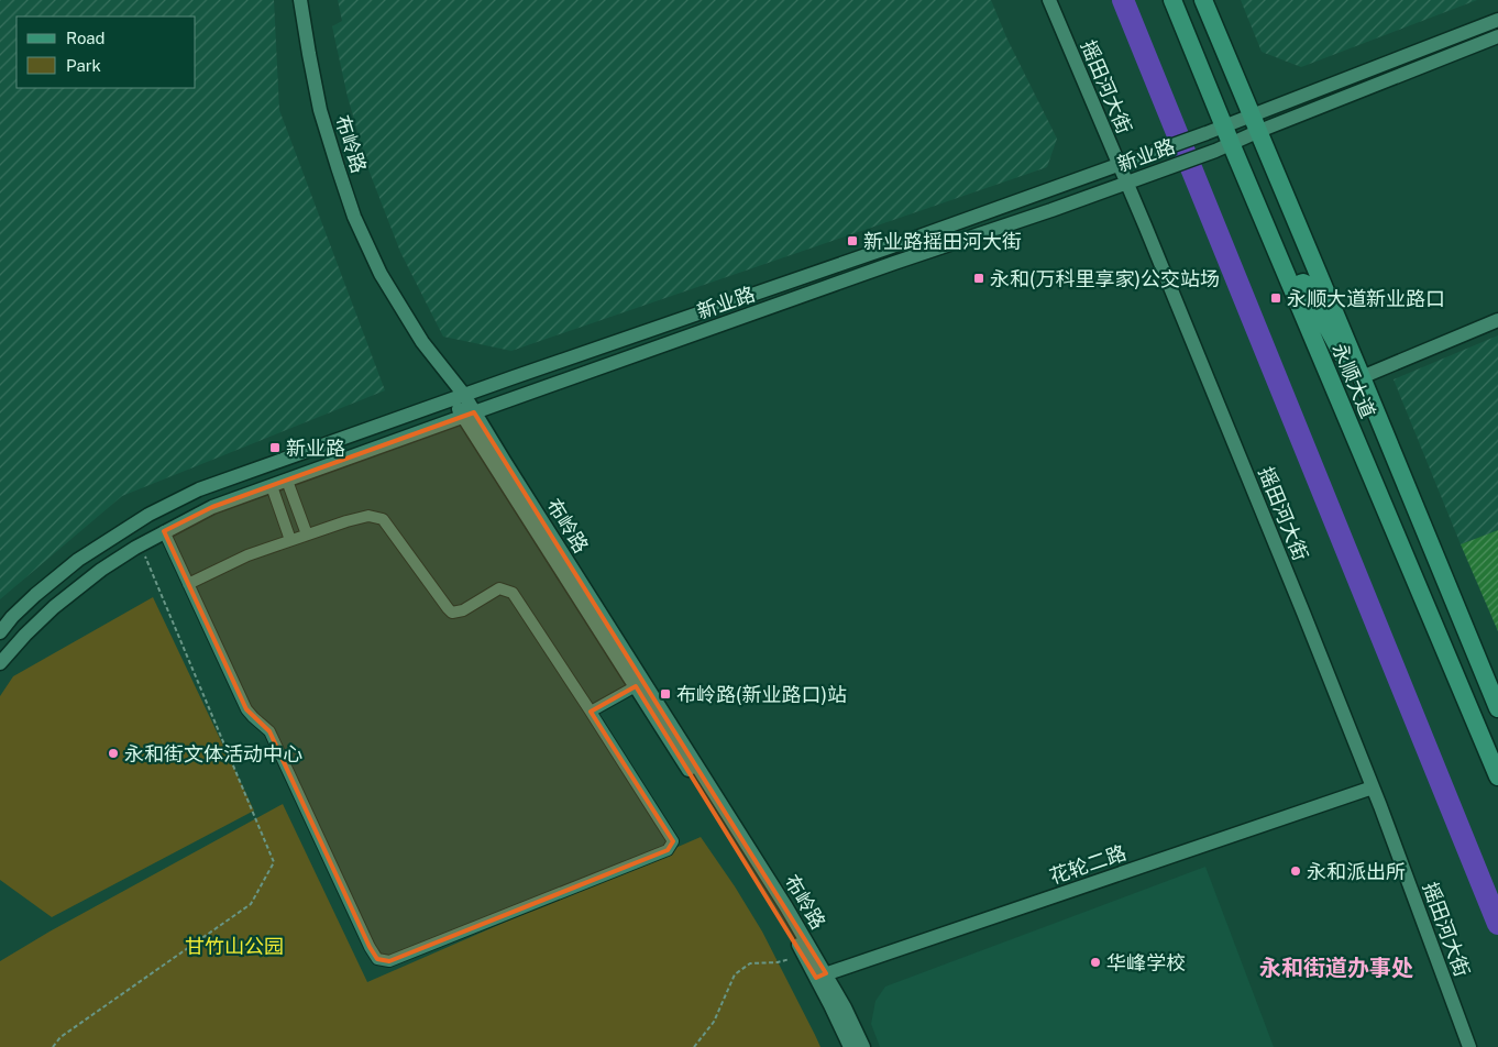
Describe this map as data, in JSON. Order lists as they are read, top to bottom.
{
  "streets": {
    "main road": ["永顺大道"],
    "street": [
      "摇田河大街",
      "布岭路",
      "新业路",
      "花轮二路"
    ]
  },
  "crossings": [
    ["摇田河大街", "新业路"],
    ["摇田河大街", "花轮二路"],
    ["布岭路", "新业路"],
    ["布岭路", "花轮二路"],
    ["新业路", "永顺大道"]
  ],
  "districts": ["永和街道办事处"],
  "parks": ["甘竹山公园"],
  "places": {
    "transit": [
      "新业路摇田河大街",
      "永和(万科里享家)公交站场",
      "永顺大道新业路口",
      "新业路",
      "布岭路(新业路口)站"
    ],
    "other": ["永和街文体活动中心", "永和派出所", "华峰学校"]
  },
  "legend": ["Road", "Park"]
}
